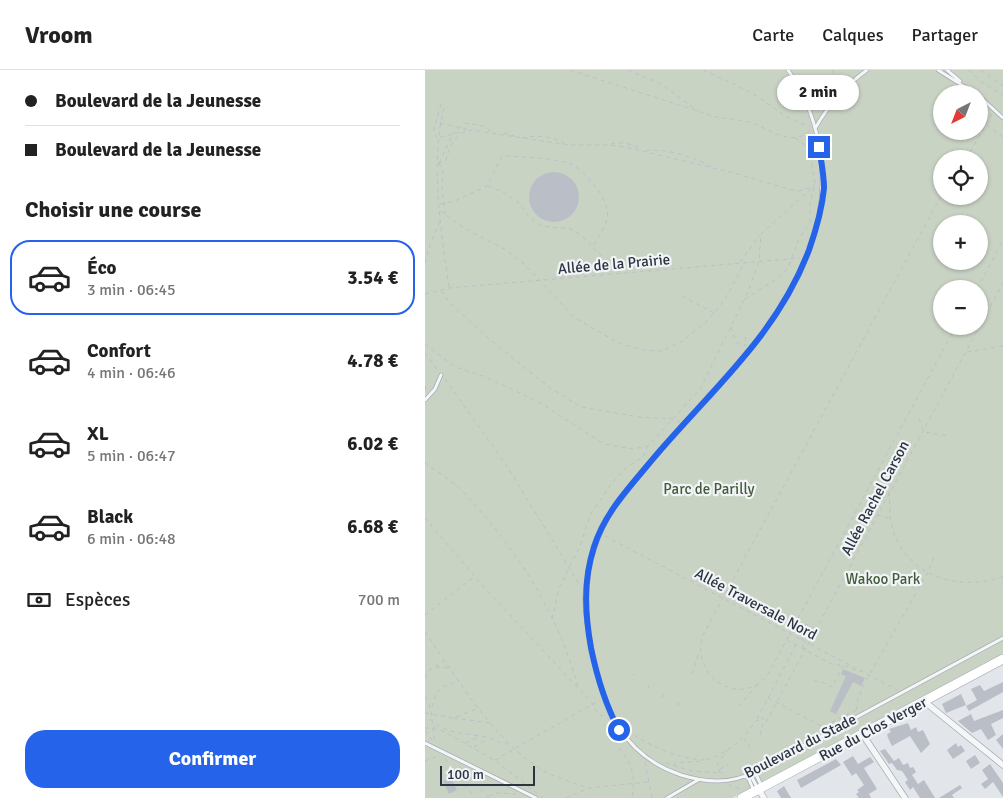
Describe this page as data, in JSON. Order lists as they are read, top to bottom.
{
  "streets": {
    "street": ["Rue du Clos Verger"],
    "lane": ["Boulevard du Stade"],
    "path": ["Allée de la Prairie", "Allée Rachel Carson", "Allée Traversale Nord"]
  },
  "crossings": [
    ["Allée de la Prairie", "Boulevard du Stade"],
    ["Allée Rachel Carson", "Allée Traversale Nord"],
    ["Allée Traversale Nord", "Boulevard du Stade"]
  ],
  "parks": ["Parc de Parilly", "Wakoo Park"],
  "scale_bar": "100 m",
  "north": "bottom left",
  "page": {
    "header": "Vroom",
    "nav": ["Carte", "Calques", "Partager"],
    "banner": ["Boulevard de la Jeunesse", "Boulevard de la Jeunesse"],
    "bubble": "2 min",
    "map_buttons": ["+", "−"],
    "heading": "Choisir une course",
    "list": [
      {
        "name": "Éco",
        "note": "3 min · 06:45",
        "value": "3.54 €"
      },
      {
        "name": "Confort",
        "note": "4 min · 06:46",
        "value": "4.78 €"
      },
      {
        "name": "XL",
        "note": "5 min · 06:47",
        "value": "6.02 €"
      },
      {
        "name": "Black",
        "note": "6 min · 06:48",
        "value": "6.68 €"
      }
    ],
    "pay": ["Espèces", "700 m"],
    "buttons": "Confirmer",
    "scale": "100 m"
  }
}
